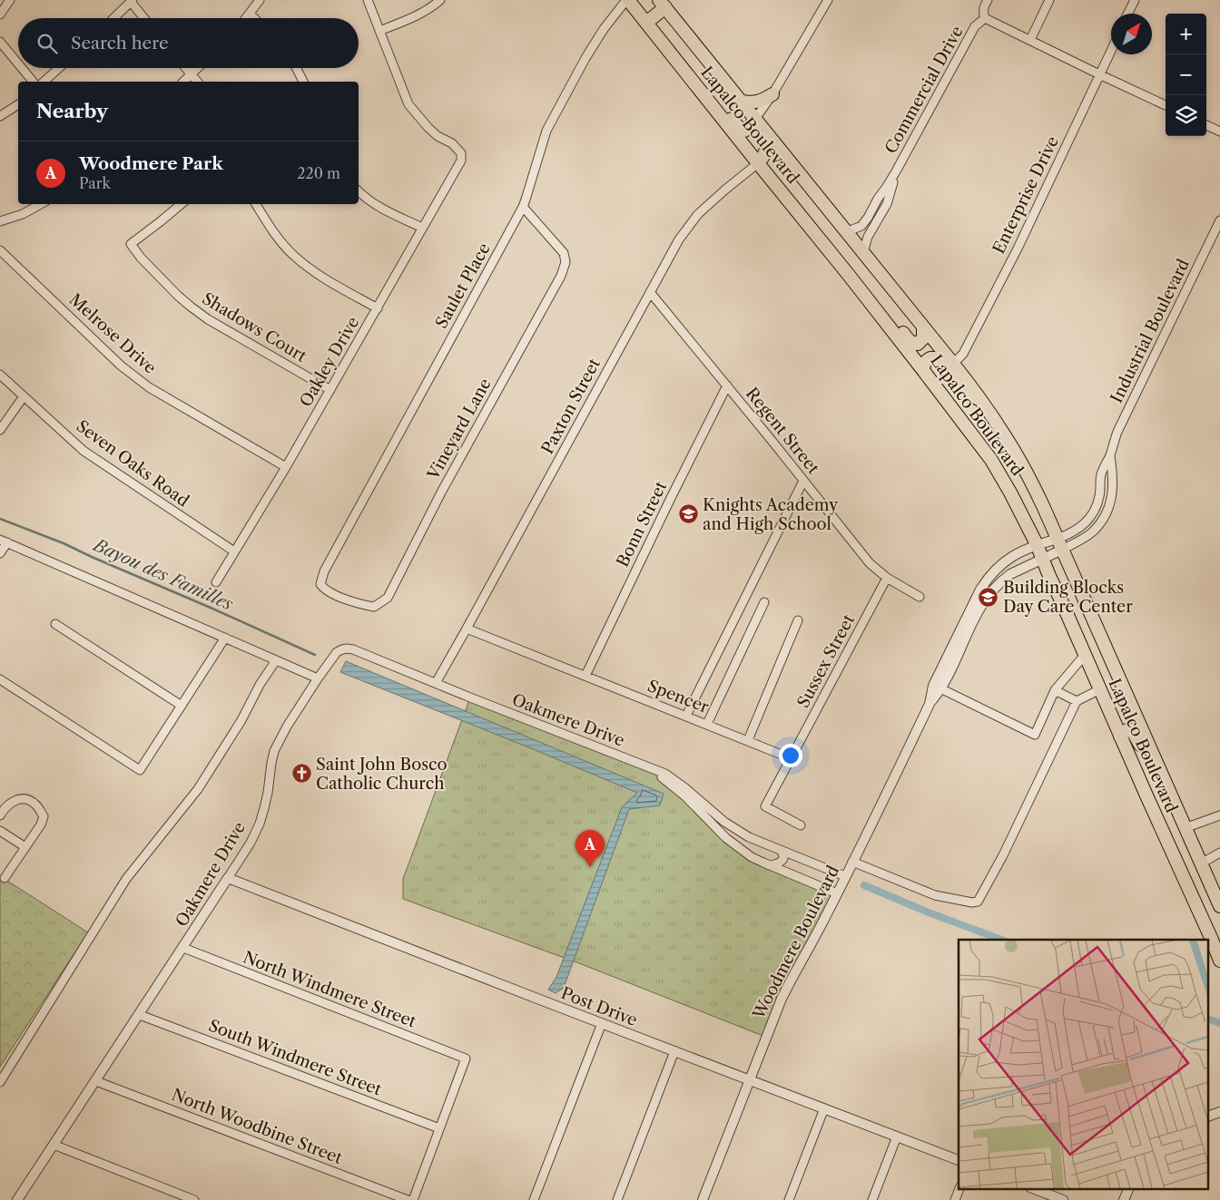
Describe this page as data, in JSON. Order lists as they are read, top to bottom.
{
  "streets": {
    "main road": ["Lapalco Boulevard"],
    "street": [
      "Commercial Drive",
      "Enterprise Drive",
      "Saulet Place",
      "Shadows Court",
      "Industrial Boulevard",
      "Melrose Drive",
      "Oakley Drive",
      "Paxton Street",
      "Vineyard Lane",
      "Regent Street",
      "Seven Oaks Road",
      "Bonn Street",
      "Sussex Street",
      "Spencer",
      "Oakmere Drive",
      "Woodmere Boulevard",
      "North Windmere Street",
      "Post Drive",
      "South Windmere Street",
      "North Woodbine Street"
    ]
  },
  "crossings": [
    ["Commercial Drive", "Lapalco Boulevard"],
    ["Lapalco Boulevard", "Enterprise Drive"],
    ["Lapalco Boulevard", "Saulet Place"],
    ["Lapalco Boulevard", "Industrial Boulevard"],
    ["Lapalco Boulevard", "Paxton Street"],
    ["Lapalco Boulevard", "Woodmere Boulevard"],
    ["Saulet Place", "Vineyard Lane"],
    ["Shadows Court", "Oakley Drive"],
    ["Industrial Boulevard", "Woodmere Boulevard"],
    ["Melrose Drive", "Oakley Drive"],
    ["Oakley Drive", "Seven Oaks Road"],
    ["Paxton Street", "Regent Street"],
    ["Paxton Street", "Spencer"],
    ["Paxton Street", "Oakmere Drive"],
    ["Regent Street", "Bonn Street"],
    ["Regent Street", "Sussex Street"],
    ["Bonn Street", "Spencer"],
    ["Sussex Street", "Spencer"],
    ["Oakmere Drive", "Woodmere Boulevard"],
    ["Oakmere Drive", "North Windmere Street"],
    ["Oakmere Drive", "Post Drive"],
    ["Oakmere Drive", "South Windmere Street"],
    ["Oakmere Drive", "North Woodbine Street"],
    ["Woodmere Boulevard", "Post Drive"],
    ["North Windmere Street", "South Windmere Street"]
  ],
  "water": ["Bayou des Familles"],
  "places": {
    "school or university": ["Knights Academy and High School", "Building Blocks Day Care Center"],
    "church": ["Saint John Bosco Catholic Church"]
  },
  "north": "top right",
  "page": {
    "map_buttons": ["+", "−"],
    "search": "Search here",
    "heading": "Nearby",
    "list": [
      {
        "mark": "A",
        "name": "Woodmere Park",
        "note": "Park",
        "value": "220 m"
      }
    ],
    "pins": "A"
  }
}
